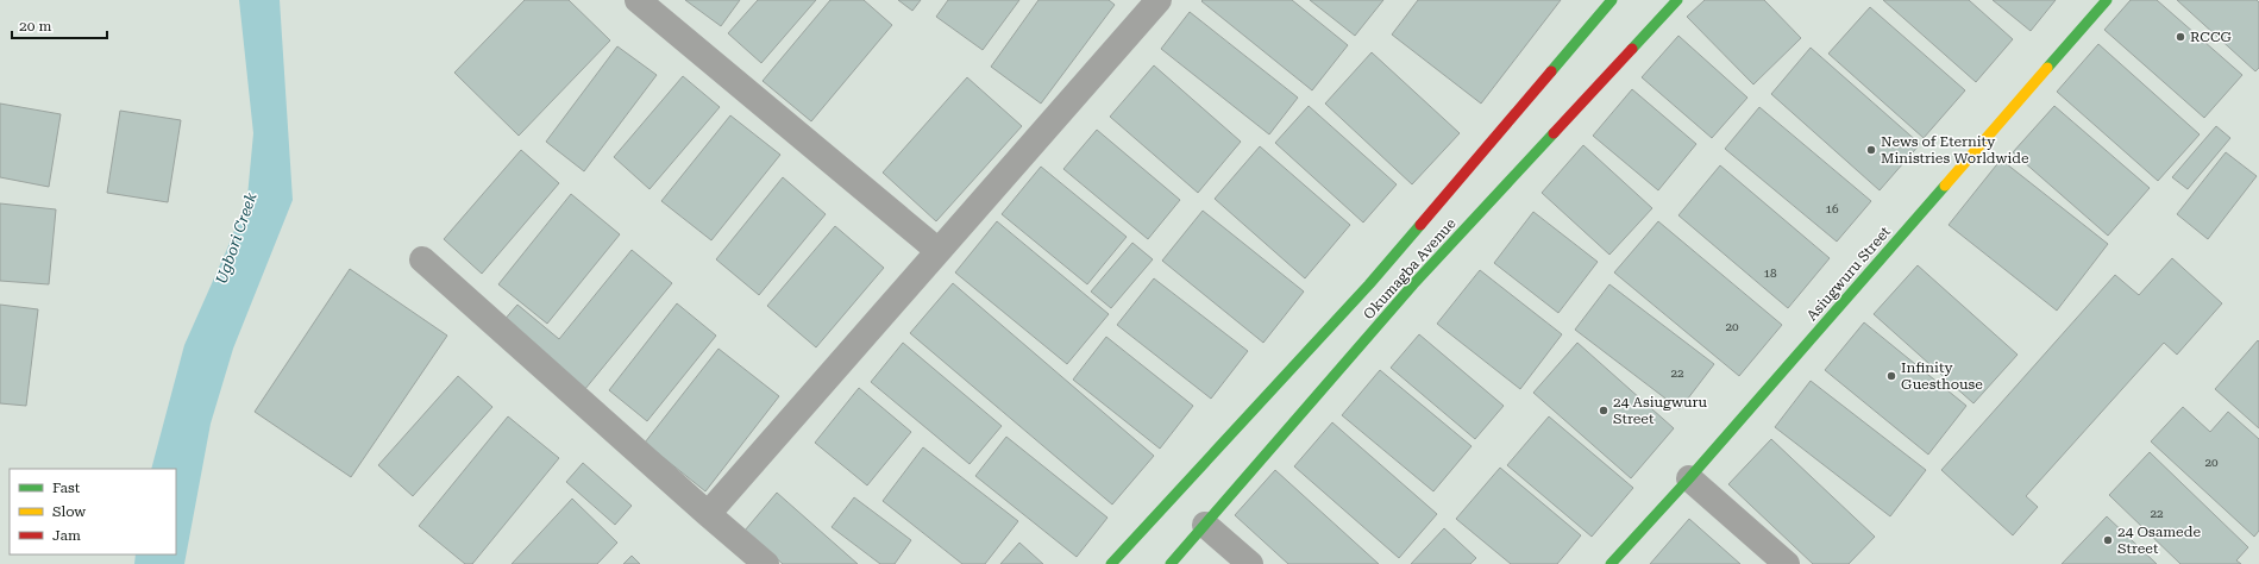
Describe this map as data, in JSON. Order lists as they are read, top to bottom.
{
  "streets": {
    "main road": ["Okumagba Avenue", "Asiugwuru Street"]
  },
  "water": ["Ugbori Creek"],
  "places": [
    "RCCG",
    "News of Eternity Ministries Worldwide",
    "Infinity Guesthouse",
    "24 Asiugwuru Street",
    "24 Osamede Street"
  ],
  "house_numbers": [
    "16",
    "18",
    "20",
    "22",
    "20",
    "22"
  ],
  "legend": ["Fast", "Slow", "Jam"],
  "scale_bar": "20 m"
}
